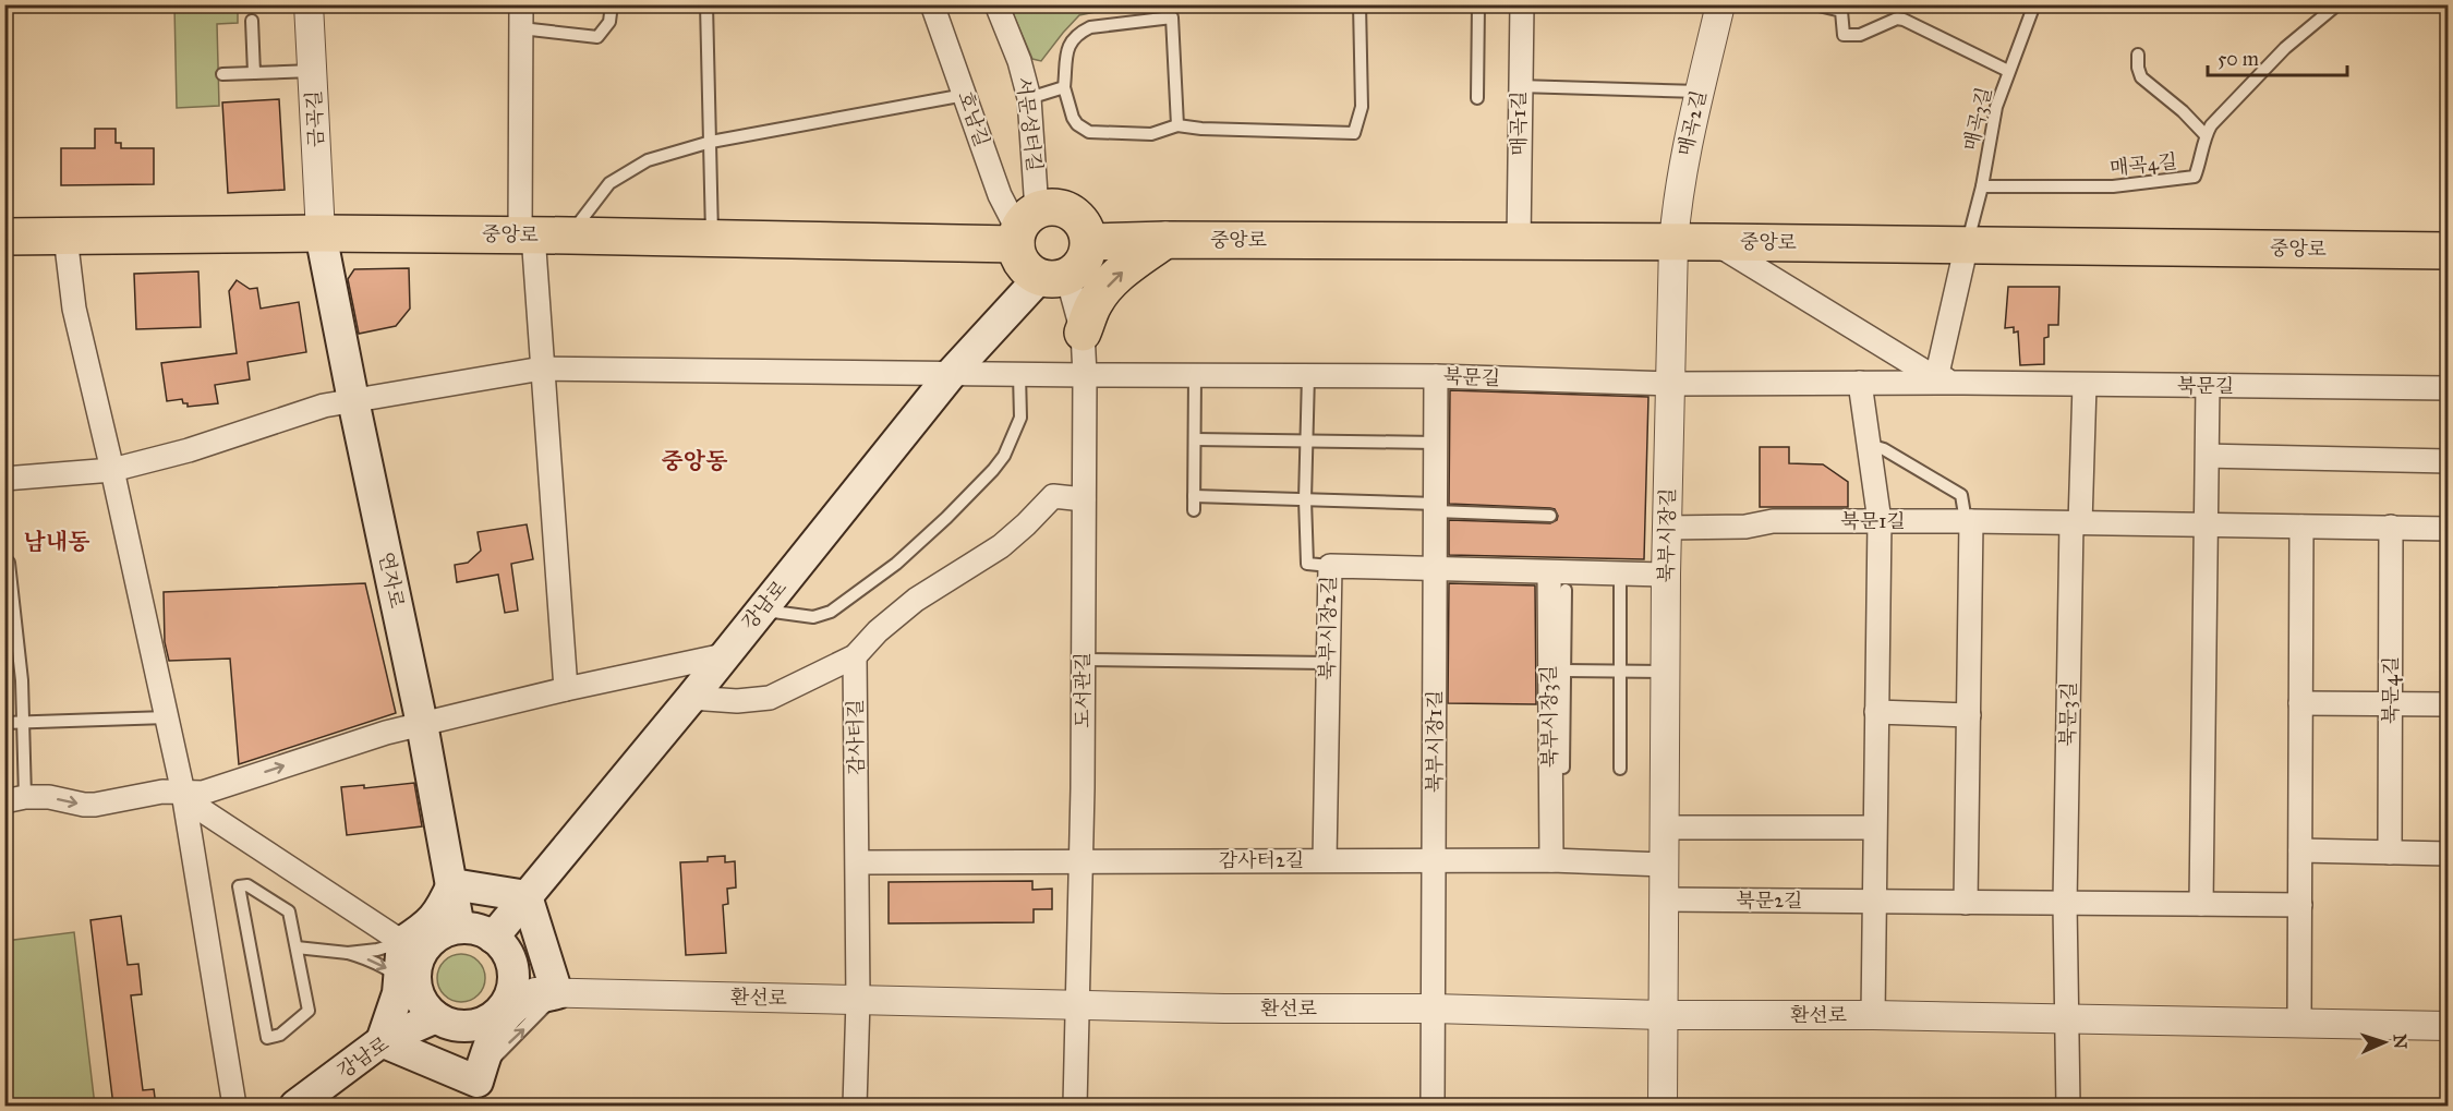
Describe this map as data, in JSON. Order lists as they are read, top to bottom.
{
  "streets": {
    "main road": ["중앙로", "연자로", "강남로"],
    "street": [
      "금곡길",
      "호남길",
      "매곡1길",
      "매곡2길",
      "서문성터길",
      "북문길",
      "북문1길",
      "북부시장길",
      "북부시장2길",
      "도서관길",
      "북문4길",
      "북문3길",
      "북부시장3길",
      "감사터길",
      "북부시장1길",
      "감사터2길",
      "북문2길",
      "환선로"
    ],
    "lane": ["매곡3길", "매곡4길"]
  },
  "crossings": [
    ["금곡길", "중앙로"],
    ["금곡길", "연자로"],
    ["호남길", "서문성터길"],
    ["호남길", "중앙로"],
    ["호남길", "강남로"],
    ["호남길", "도서관길"],
    ["매곡3길", "매곡4길"],
    ["매곡3길", "중앙로"],
    ["매곡1길", "중앙로"],
    ["매곡2길", "중앙로"],
    ["매곡2길", "북부시장길"],
    ["서문성터길", "중앙로"],
    ["서문성터길", "강남로"],
    ["서문성터길", "도서관길"],
    ["중앙로", "북문길"],
    ["중앙로", "북부시장길"],
    ["중앙로", "연자로"],
    ["중앙로", "강남로"],
    ["중앙로", "도서관길"],
    ["북문길", "북부시장길"],
    ["북문길", "연자로"],
    ["북문길", "강남로"],
    ["북문길", "북부시장2길"],
    ["북문길", "도서관길"],
    ["북문길", "북부시장1길"],
    ["북문1길", "북부시장길"],
    ["북문1길", "북문4길"],
    ["북문1길", "북문3길"],
    ["북부시장길", "감사터2길"],
    ["북부시장길", "북문2길"],
    ["북부시장길", "환선로"],
    ["연자로", "강남로"],
    ["연자로", "환선로"],
    ["강남로", "도서관길"],
    ["강남로", "환선로"],
    ["북부시장2길", "감사터2길"],
    ["도서관길", "감사터2길"],
    ["도서관길", "환선로"],
    ["북문3길", "북문2길"],
    ["북문3길", "환선로"],
    ["북부시장3길", "감사터2길"],
    ["감사터길", "감사터2길"],
    ["감사터길", "환선로"],
    ["북부시장1길", "감사터2길"],
    ["북부시장1길", "환선로"]
  ],
  "districts": ["중앙동", "남내동"],
  "scale_bar": "50 m",
  "north": "right"
}
